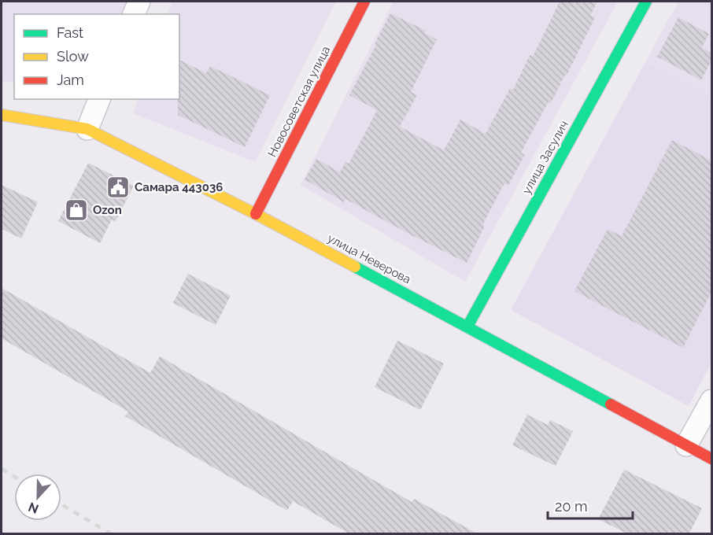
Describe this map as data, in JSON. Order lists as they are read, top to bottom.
{
  "streets": {
    "street": ["Новосоветская улица", "улица Засулич", "улица Неверова"]
  },
  "crossings": [
    ["Новосоветская улица", "улица Неверова"],
    ["улица Засулич", "улица Неверова"]
  ],
  "places": {
    "public building": ["Самара 443036"],
    "shop": ["Ozon"]
  },
  "legend": ["Fast", "Slow", "Jam"],
  "scale_bar": "20 m",
  "north": "bottom"
}
